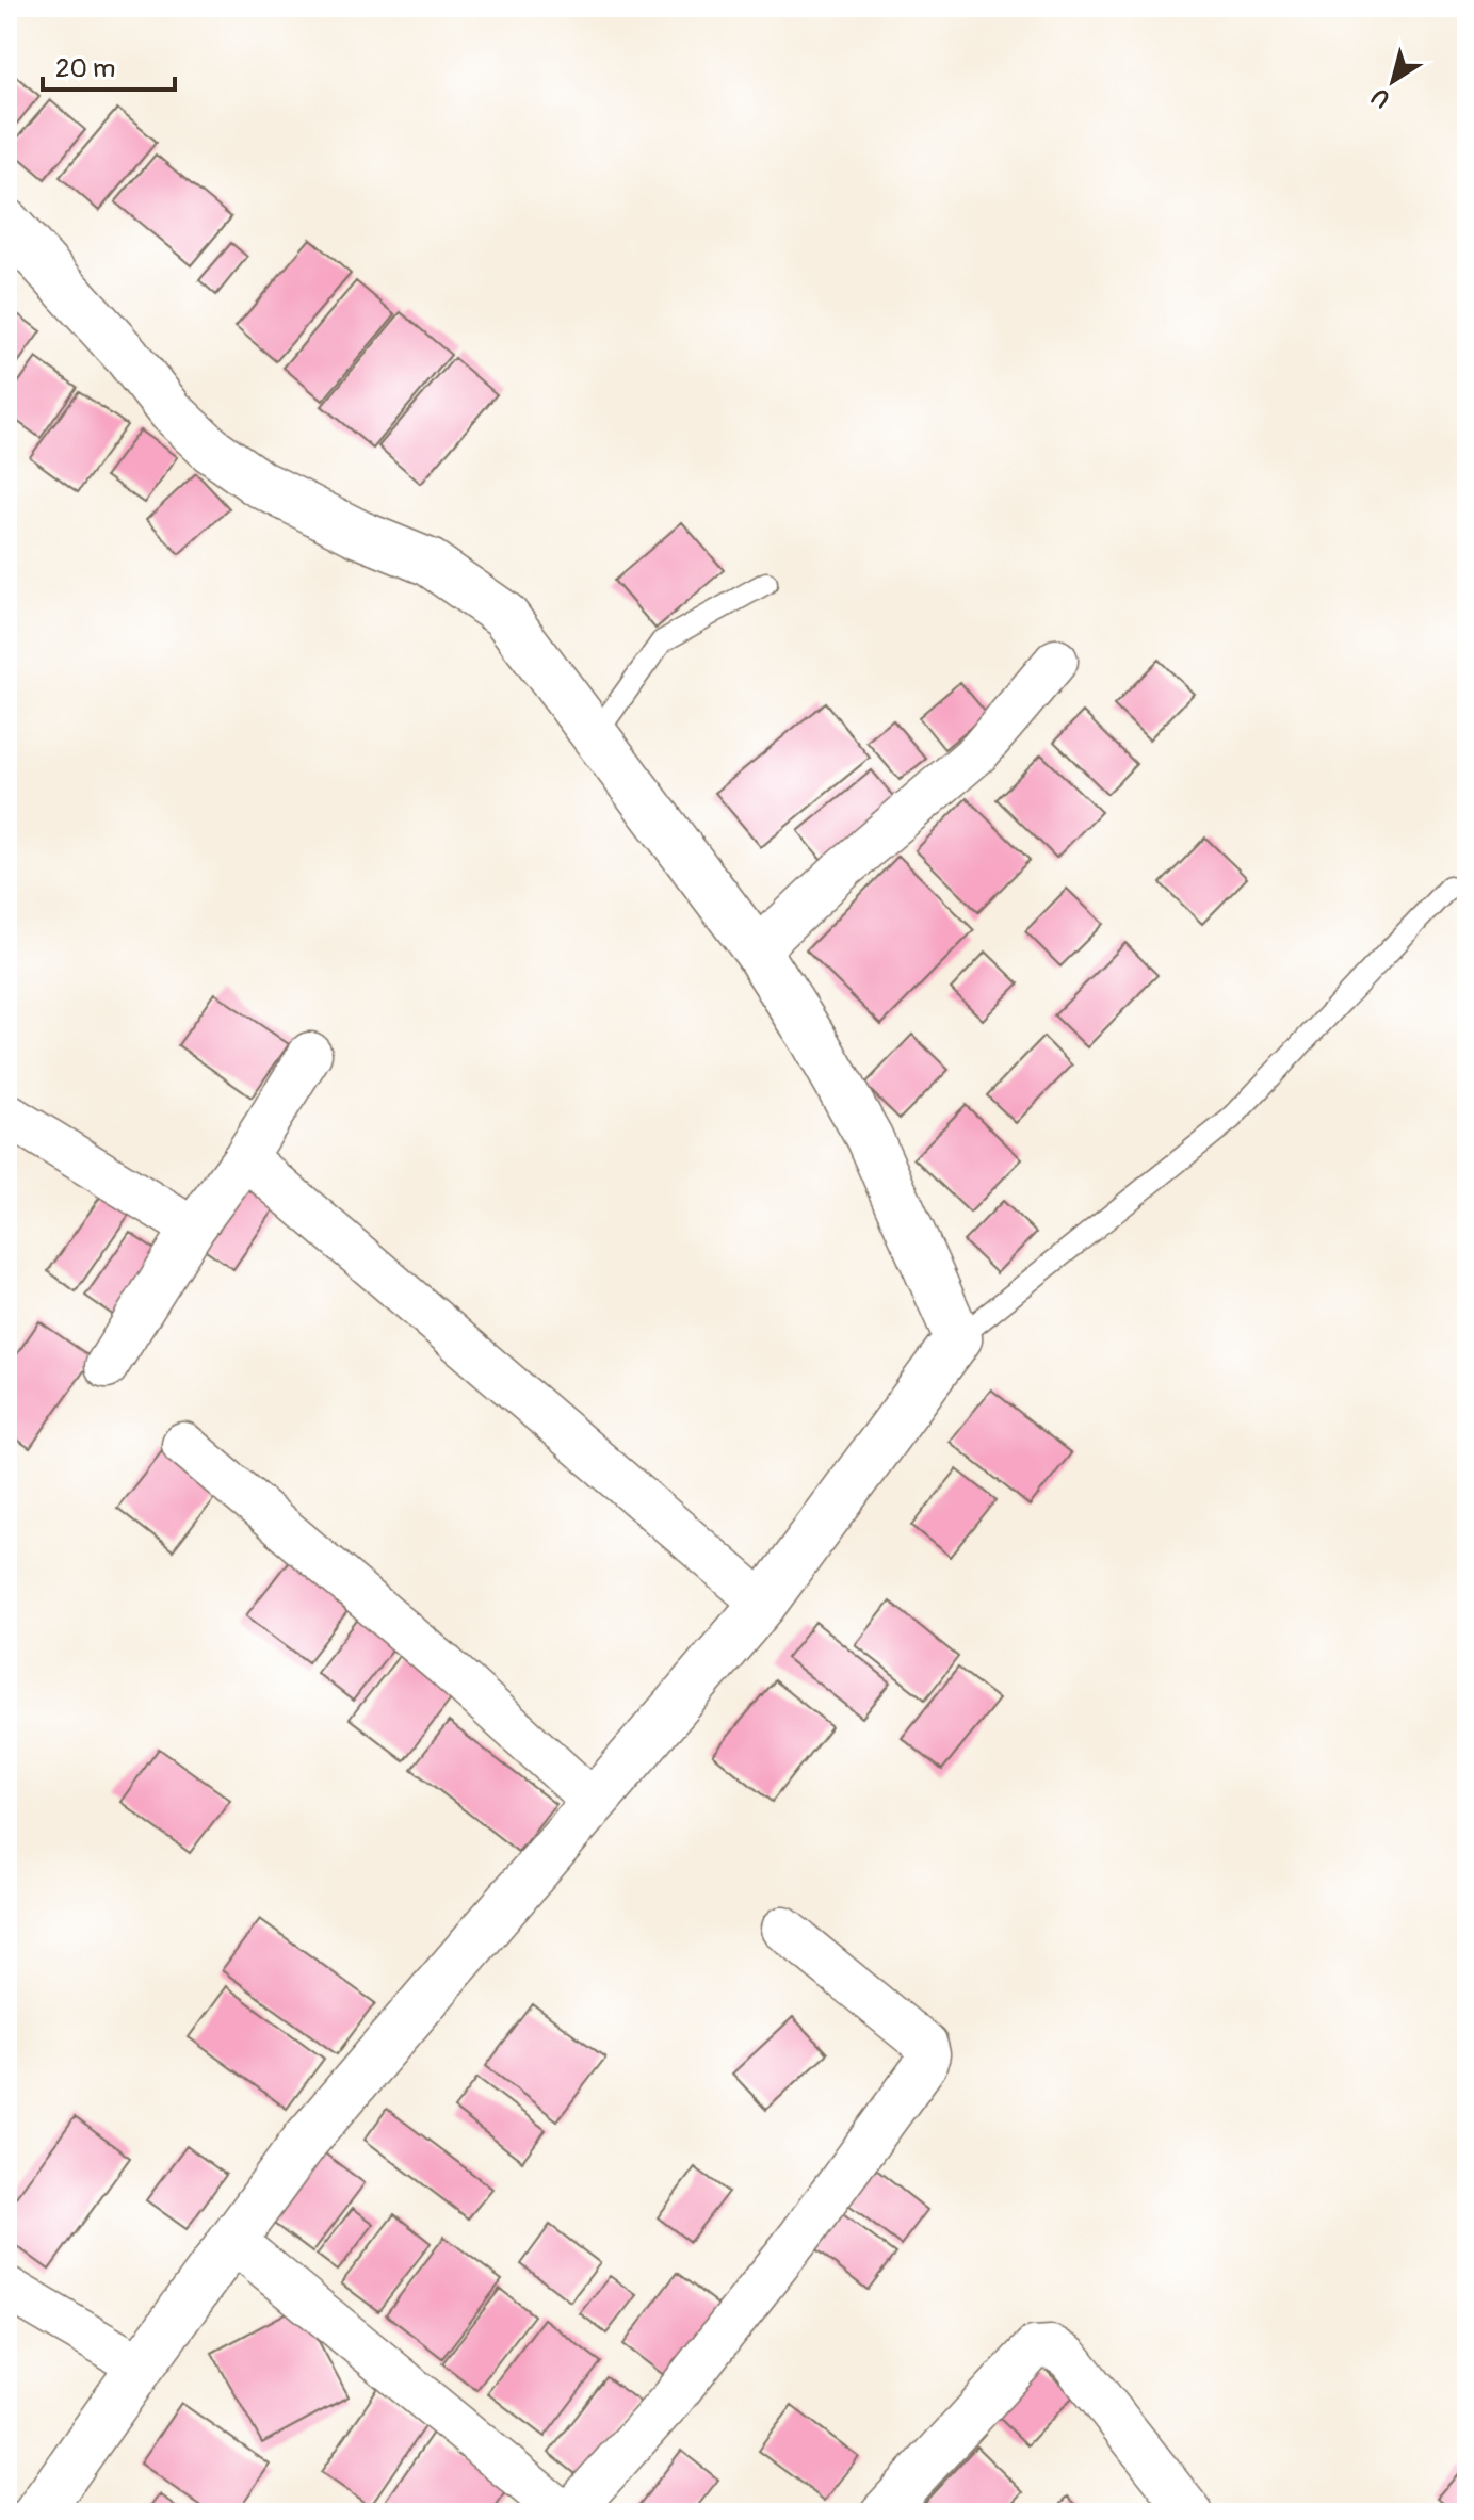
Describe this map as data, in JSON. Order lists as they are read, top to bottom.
{
  "scale_bar": "20 m",
  "north": "bottom left"
}
